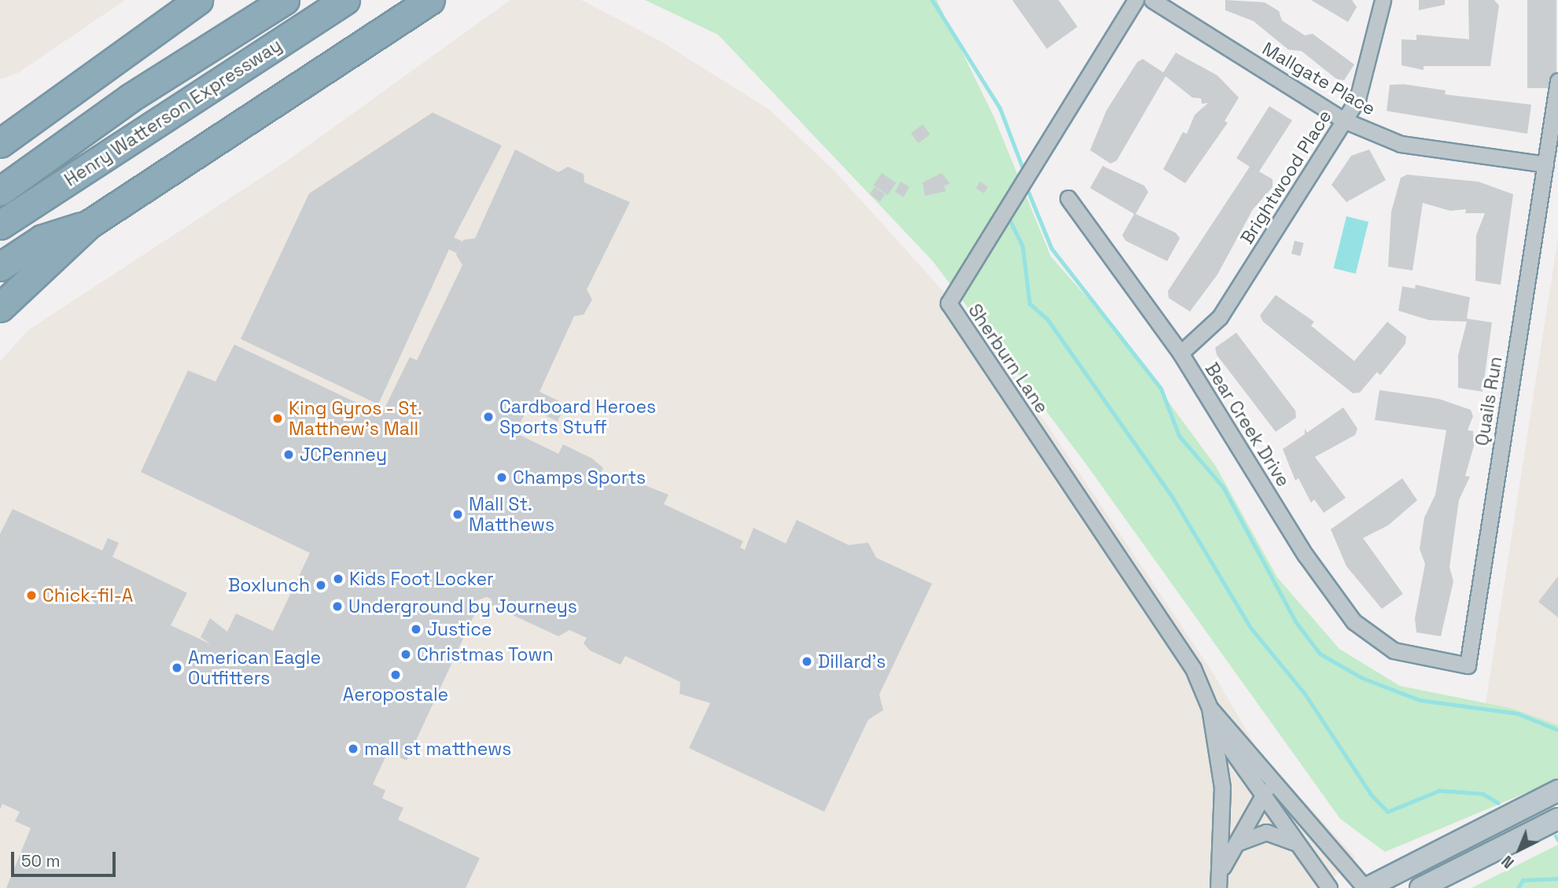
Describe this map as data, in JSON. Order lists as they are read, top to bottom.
{
  "streets": {
    "highway": ["Henry Watterson Expressway"],
    "street": [
      "Mallgate Place",
      "Brightwood Place",
      "Sherburn Lane",
      "Quails Run",
      "Bear Creek Drive"
    ]
  },
  "crossings": [
    ["Mallgate Place", "Brightwood Place"],
    ["Mallgate Place", "Quails Run"],
    ["Brightwood Place", "Bear Creek Drive"],
    ["Quails Run", "Bear Creek Drive"]
  ],
  "places": [
    "Cardboard Heroes Sports Stuff",
    "King Gyros - St. Matthew’s Mall",
    "JCPenney",
    "Champs Sports",
    "Mall St. Matthews",
    "Kids Foot Locker",
    "Boxlunch",
    "Chick-fil-A",
    "Underground by Journeys",
    "Justice",
    "Christmas Town",
    "Dillard's",
    "American Eagle Outfitters",
    "Aeropostale",
    "mall st matthews"
  ],
  "scale_bar": "50 m",
  "north": "bottom left"
}
